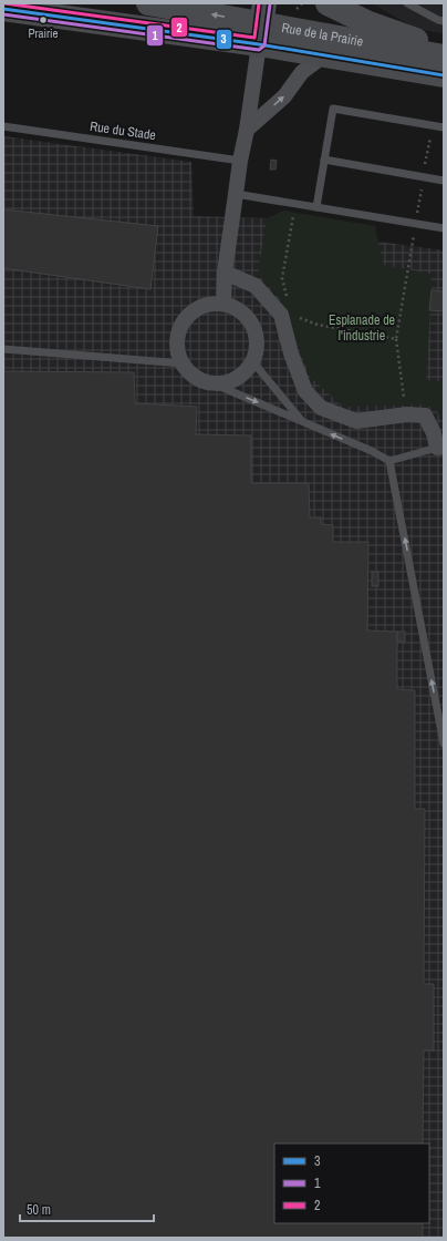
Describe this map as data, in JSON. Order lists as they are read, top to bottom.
{
  "streets": {
    "main road": ["Rue de la Prairie"],
    "lane": ["Rue du Stade"]
  },
  "parks": ["Esplanade de l'industrie"],
  "places": ["Prairie"],
  "lines": ["transit line 2", "transit line 1", "transit line 3"],
  "legend": ["3", "1", "2"],
  "scale_bar": "50 m"
}
